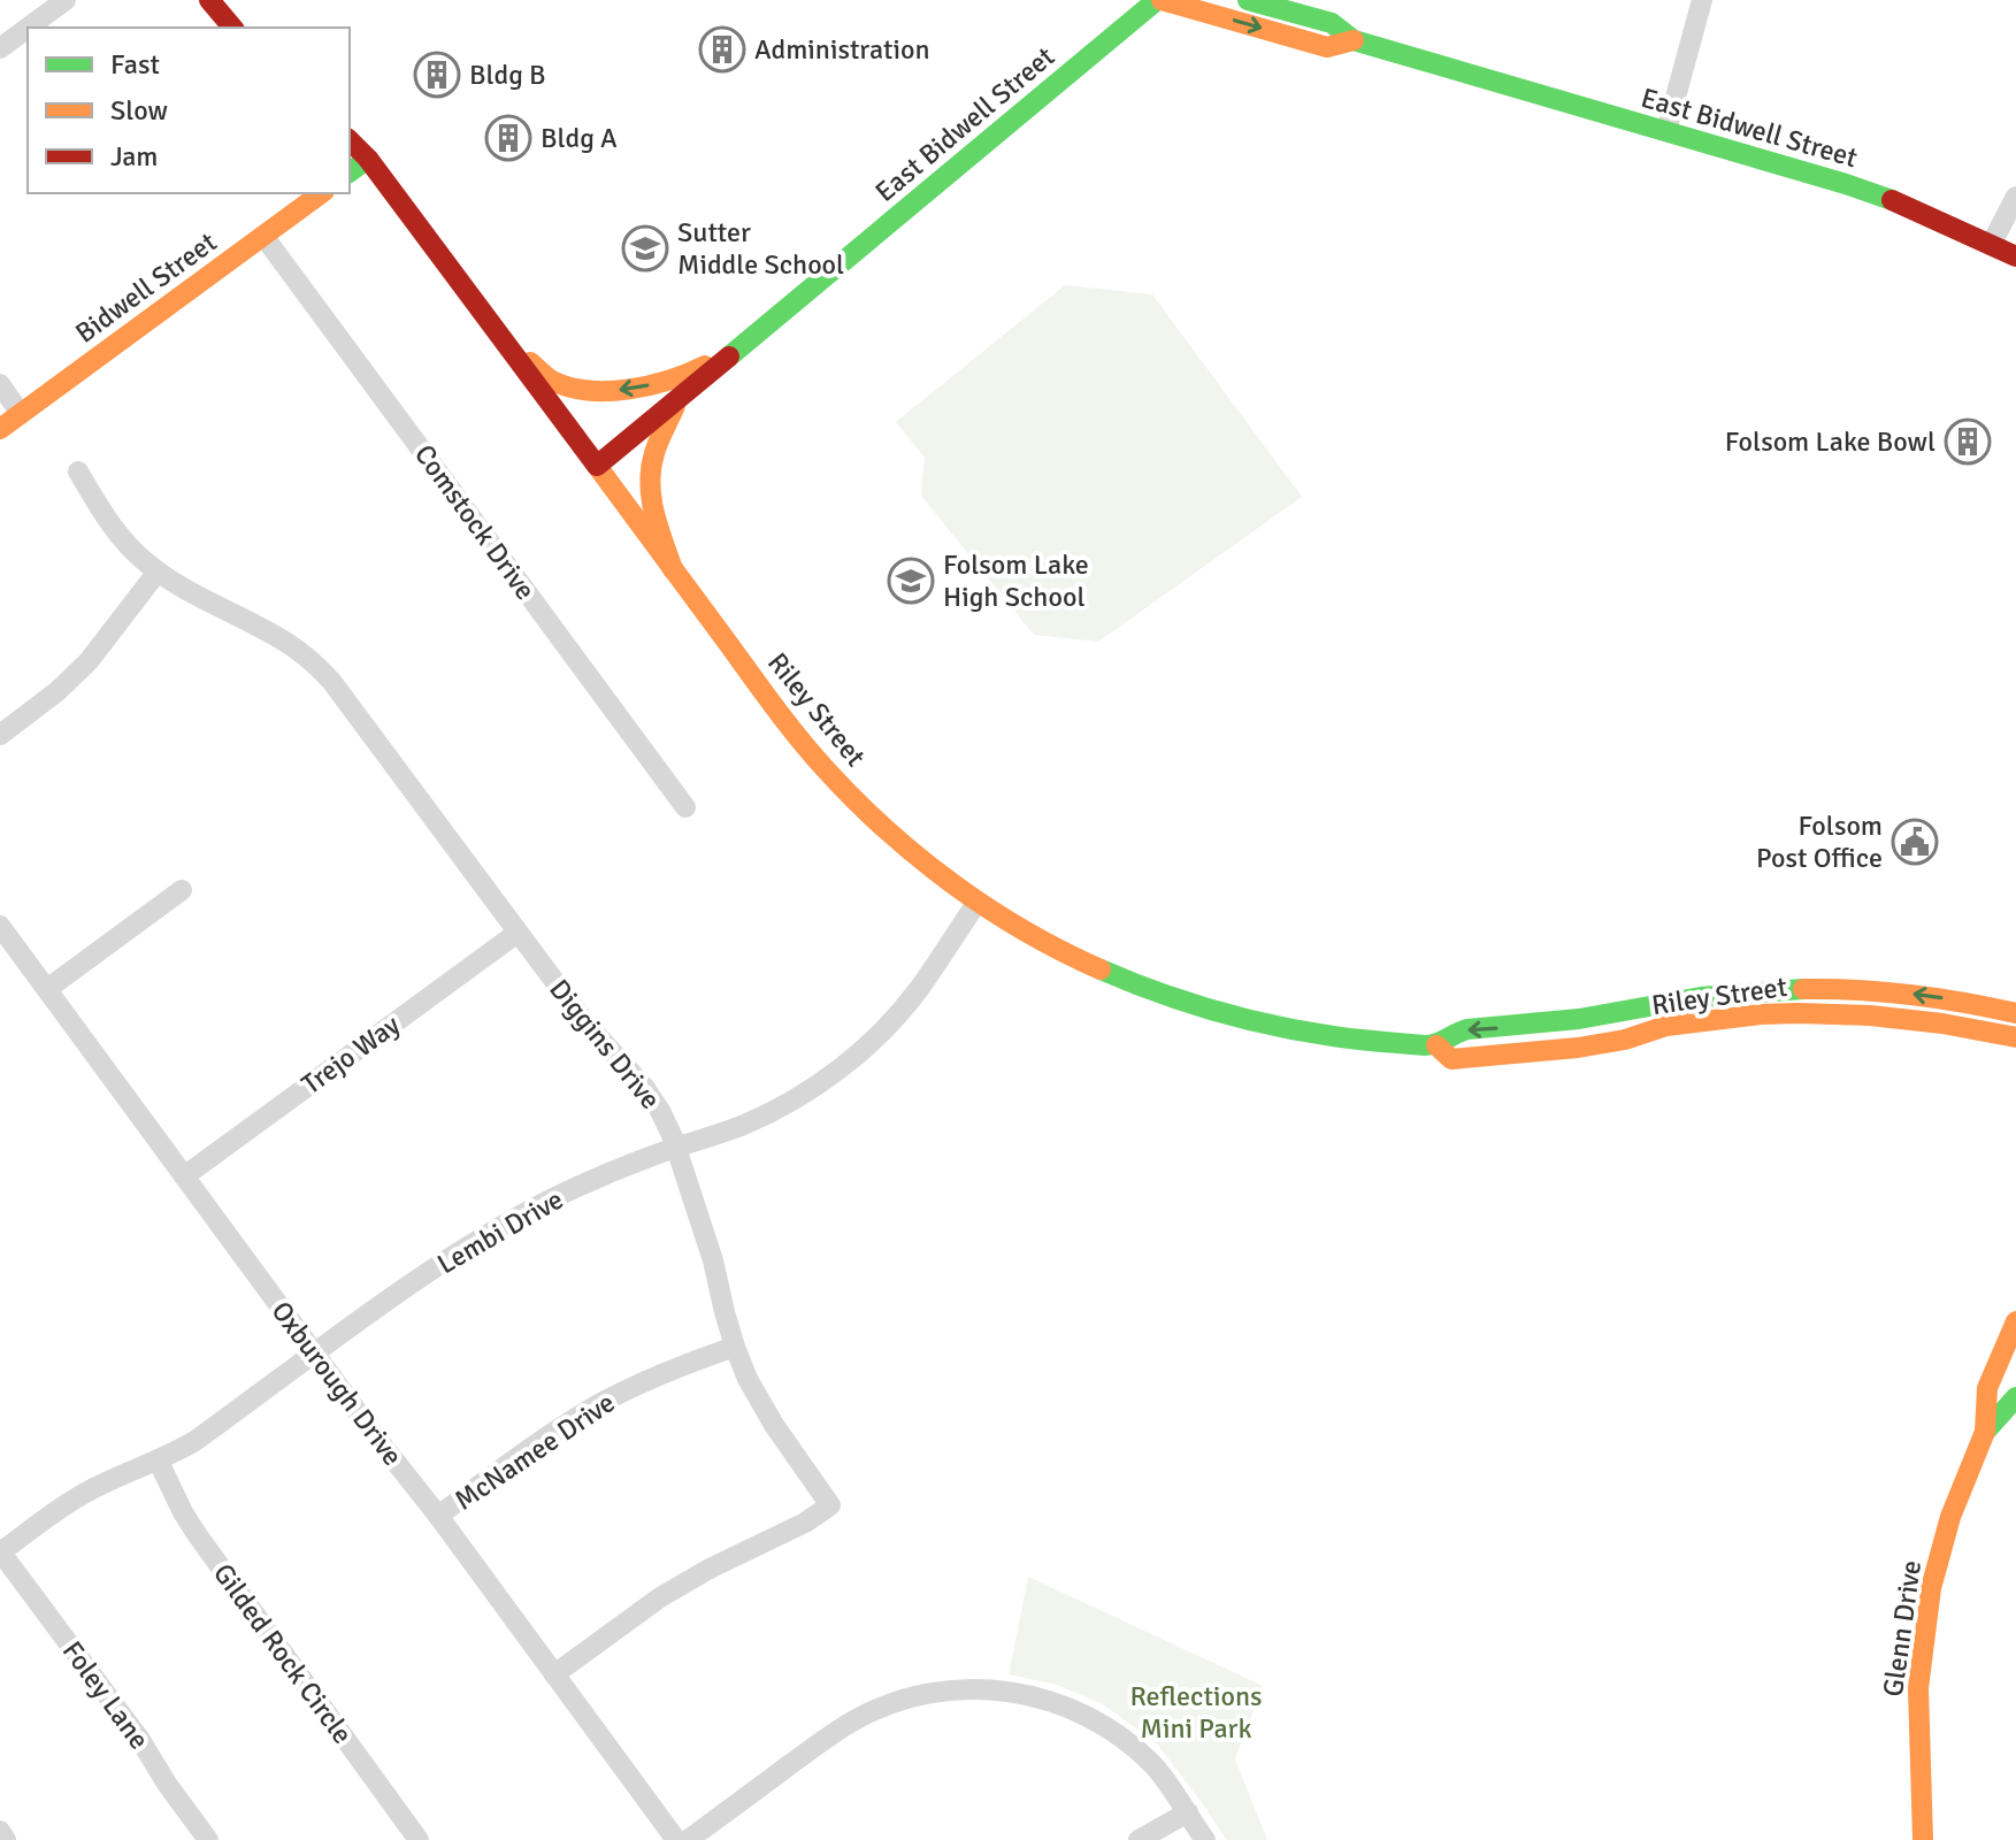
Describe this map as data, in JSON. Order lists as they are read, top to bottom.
{
  "streets": {
    "main road": [
      "East Bidwell Street",
      "Bidwell Street",
      "Riley Street",
      "Glenn Drive"
    ],
    "street": [
      "Comstock Drive",
      "Diggins Drive",
      "Trejo Way",
      "Lembi Drive",
      "Oxburough Drive",
      "McNamee Drive",
      "Gilded Rock Circle",
      "Foley Lane"
    ]
  },
  "crossings": [
    ["East Bidwell Street", "Riley Street"],
    ["Bidwell Street", "Comstock Drive"],
    ["Riley Street", "Lembi Drive"],
    ["Diggins Drive", "Trejo Way"],
    ["Diggins Drive", "Lembi Drive"],
    ["Diggins Drive", "Oxburough Drive"],
    ["Diggins Drive", "McNamee Drive"],
    ["Trejo Way", "Oxburough Drive"],
    ["Lembi Drive", "Oxburough Drive"],
    ["Lembi Drive", "Gilded Rock Circle"],
    ["Lembi Drive", "Foley Lane"],
    ["Oxburough Drive", "McNamee Drive"]
  ],
  "parks": ["Reflections Mini Park"],
  "places": {
    "building": [
      "Administration",
      "Bldg B",
      "Bldg A",
      "Folsom Lake Bowl"
    ],
    "school or university": ["Sutter Middle School", "Folsom Lake High School"],
    "public building": ["Folsom Post Office"]
  },
  "legend": ["Fast", "Slow", "Jam"]
}
